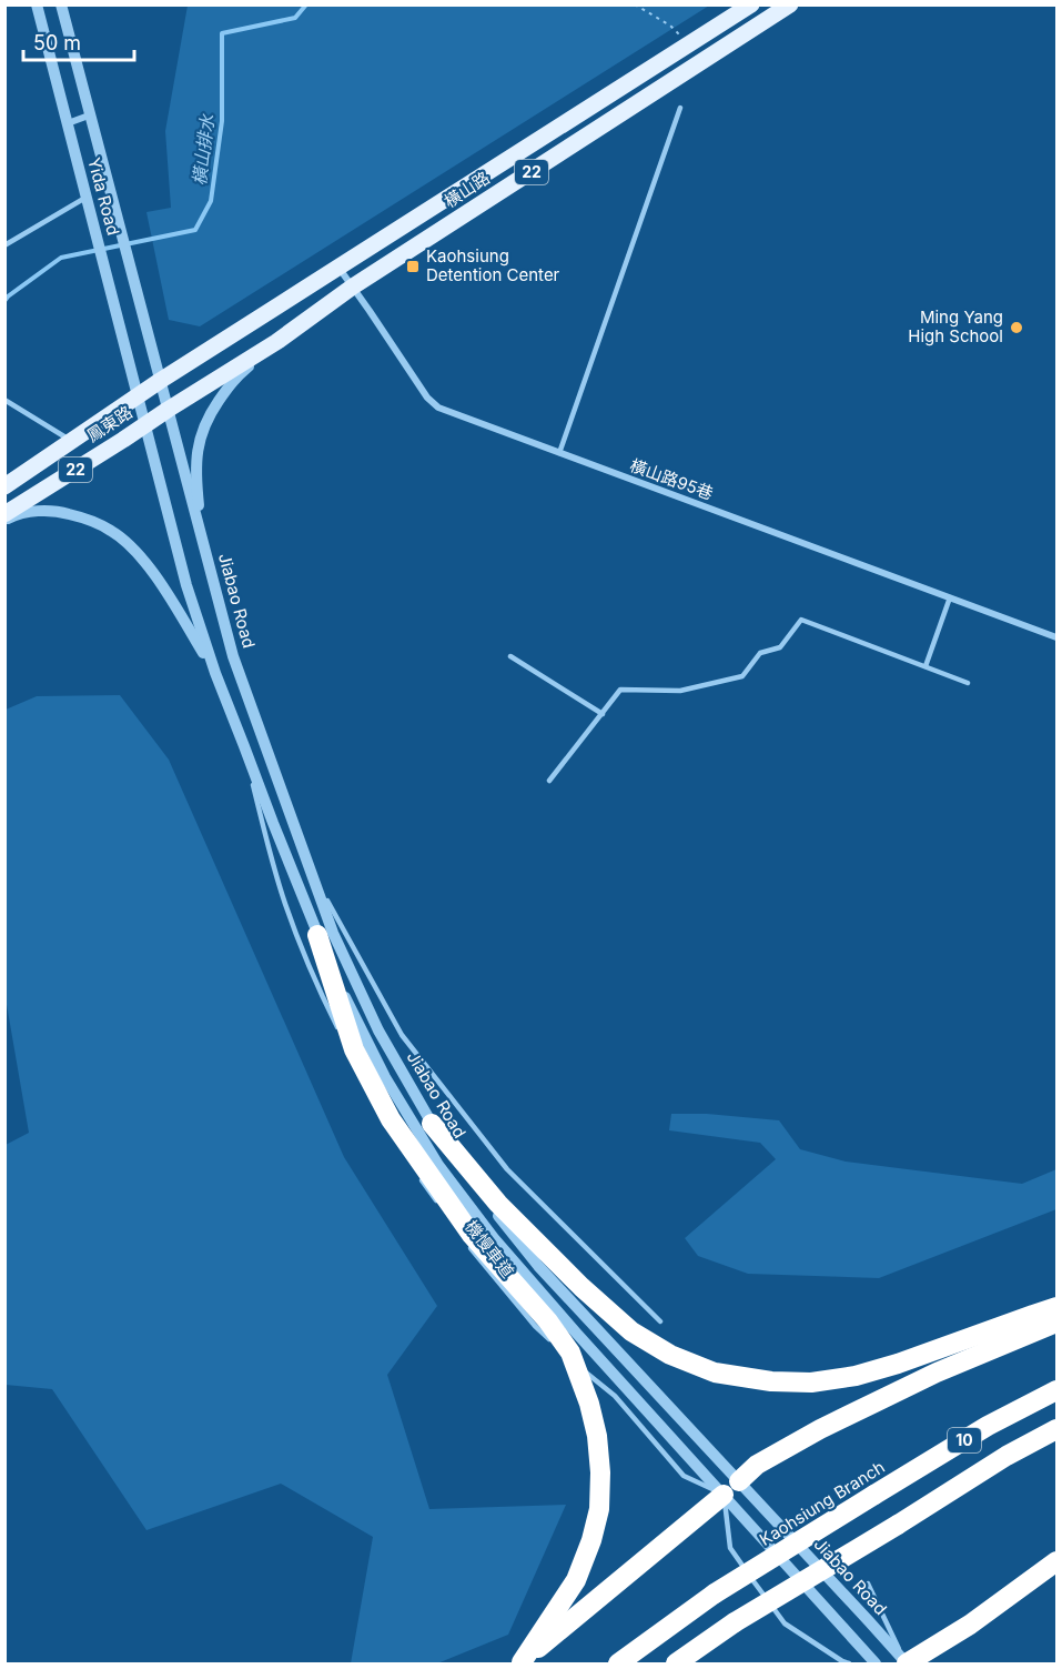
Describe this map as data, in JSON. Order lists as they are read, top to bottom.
{
  "streets": {
    "highway": ["10", "Kaohsiung Branch"],
    "main road": ["22", "橫山路", "鳳東路"],
    "street": ["Yida Road", "橫山路95巷", "Jiabao Road"],
    "lane": ["機慢車道"]
  },
  "crossings": [
    ["橫山路", "Yida Road"],
    ["橫山路", "鳳東路"],
    ["橫山路", "橫山路95巷"],
    ["橫山路", "Jiabao Road"],
    ["Yida Road", "鳳東路"],
    ["Yida Road", "Jiabao Road"],
    ["鳳東路", "Jiabao Road"]
  ],
  "water": ["橫山排水"],
  "places": {
    "transit": ["Kaohsiung Detention Center"],
    "other": ["Ming Yang High School"]
  },
  "scale_bar": "50 m"
}
